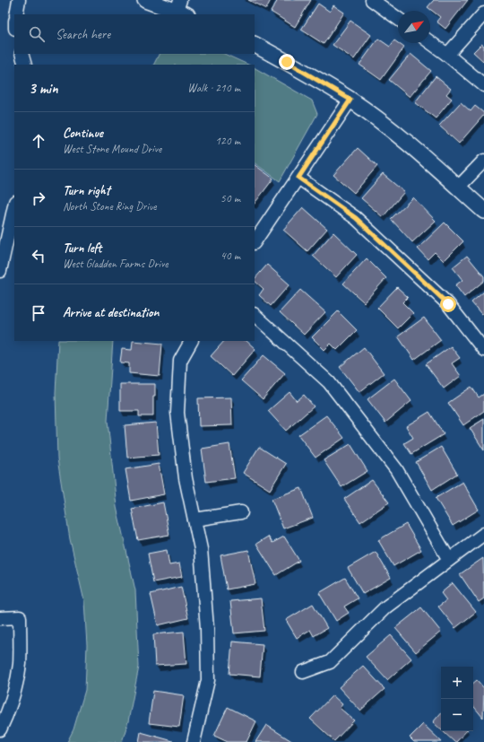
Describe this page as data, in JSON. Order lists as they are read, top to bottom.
{
  "north": "top right",
  "page": {
    "search": "Search here",
    "heading": ["3 min", "Walk · 210 m"],
    "list": [
      ["Continue", "West Stone Mound Drive", "120 m"],
      ["Turn right", "North Stone Ring Drive", "50 m"],
      ["Turn left", "West Gladden Farms Drive", "40 m"],
      "Arrive at destination"
    ],
    "map_buttons": ["+", "−"]
  }
}
